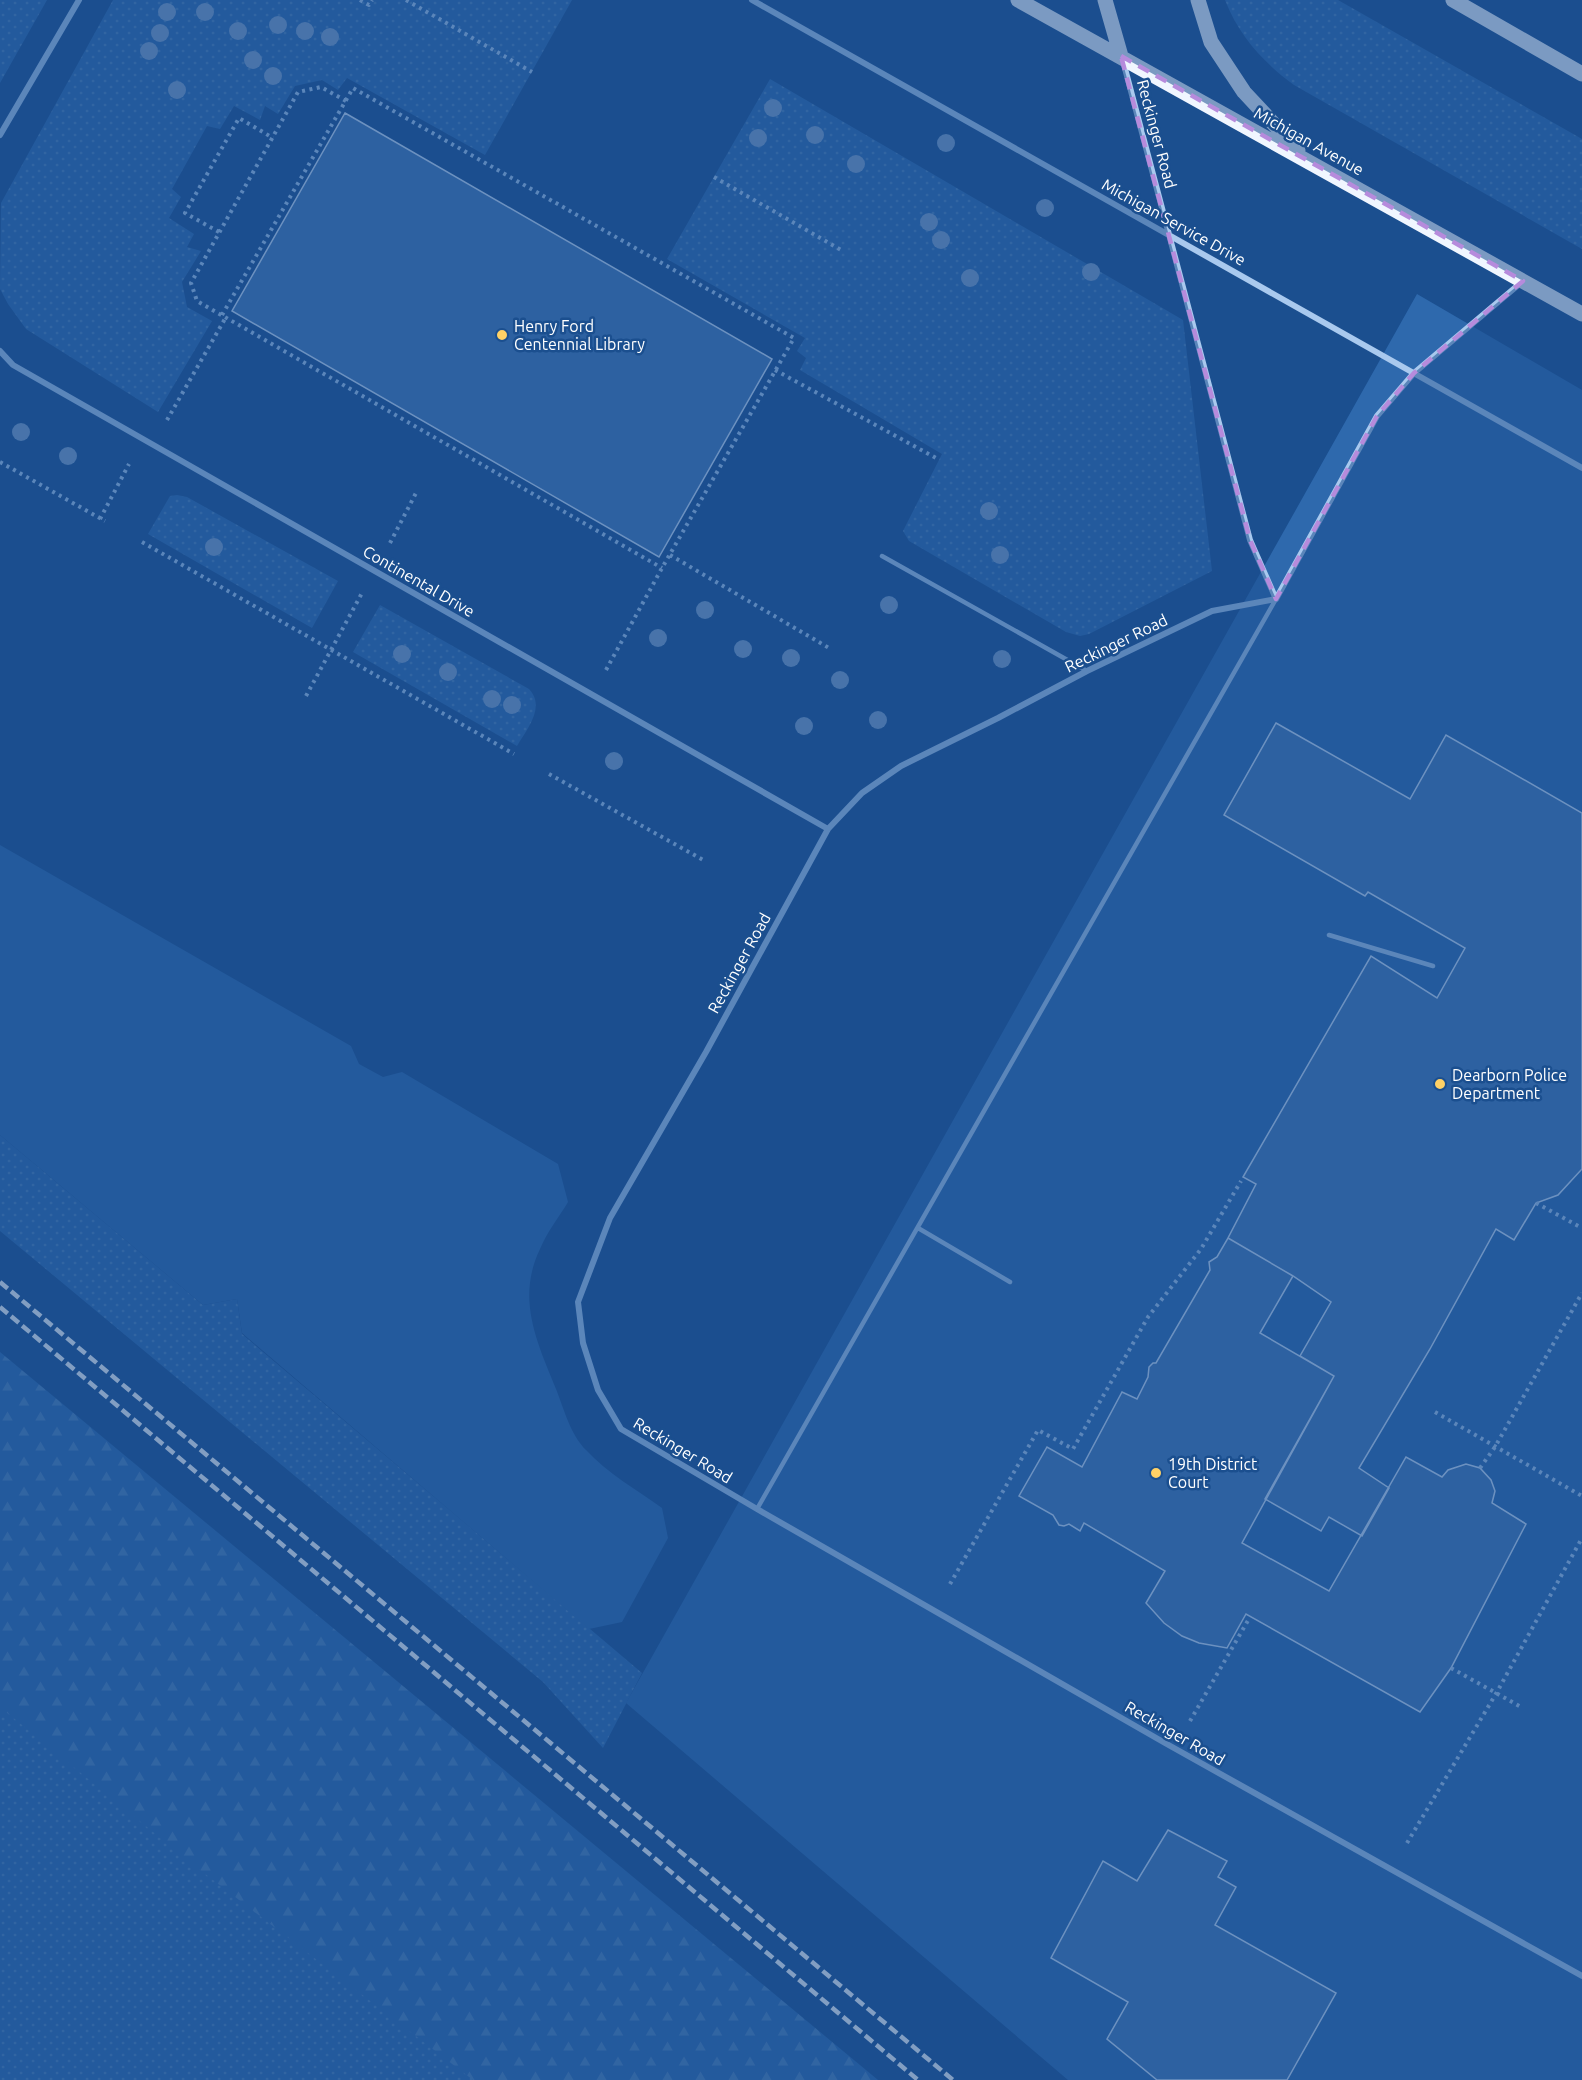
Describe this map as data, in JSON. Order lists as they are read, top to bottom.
{
  "streets": {
    "main road": ["Michigan Avenue"],
    "street": ["Reckinger Road", "Michigan Service Drive", "Continental Drive"]
  },
  "crossings": [
    ["Reckinger Road", "Michigan Avenue"],
    ["Reckinger Road", "Michigan Service Drive"],
    ["Reckinger Road", "Continental Drive"]
  ],
  "places": ["Henry Ford Centennial Library", "Dearborn Police Department", "19th District Court"]
}
